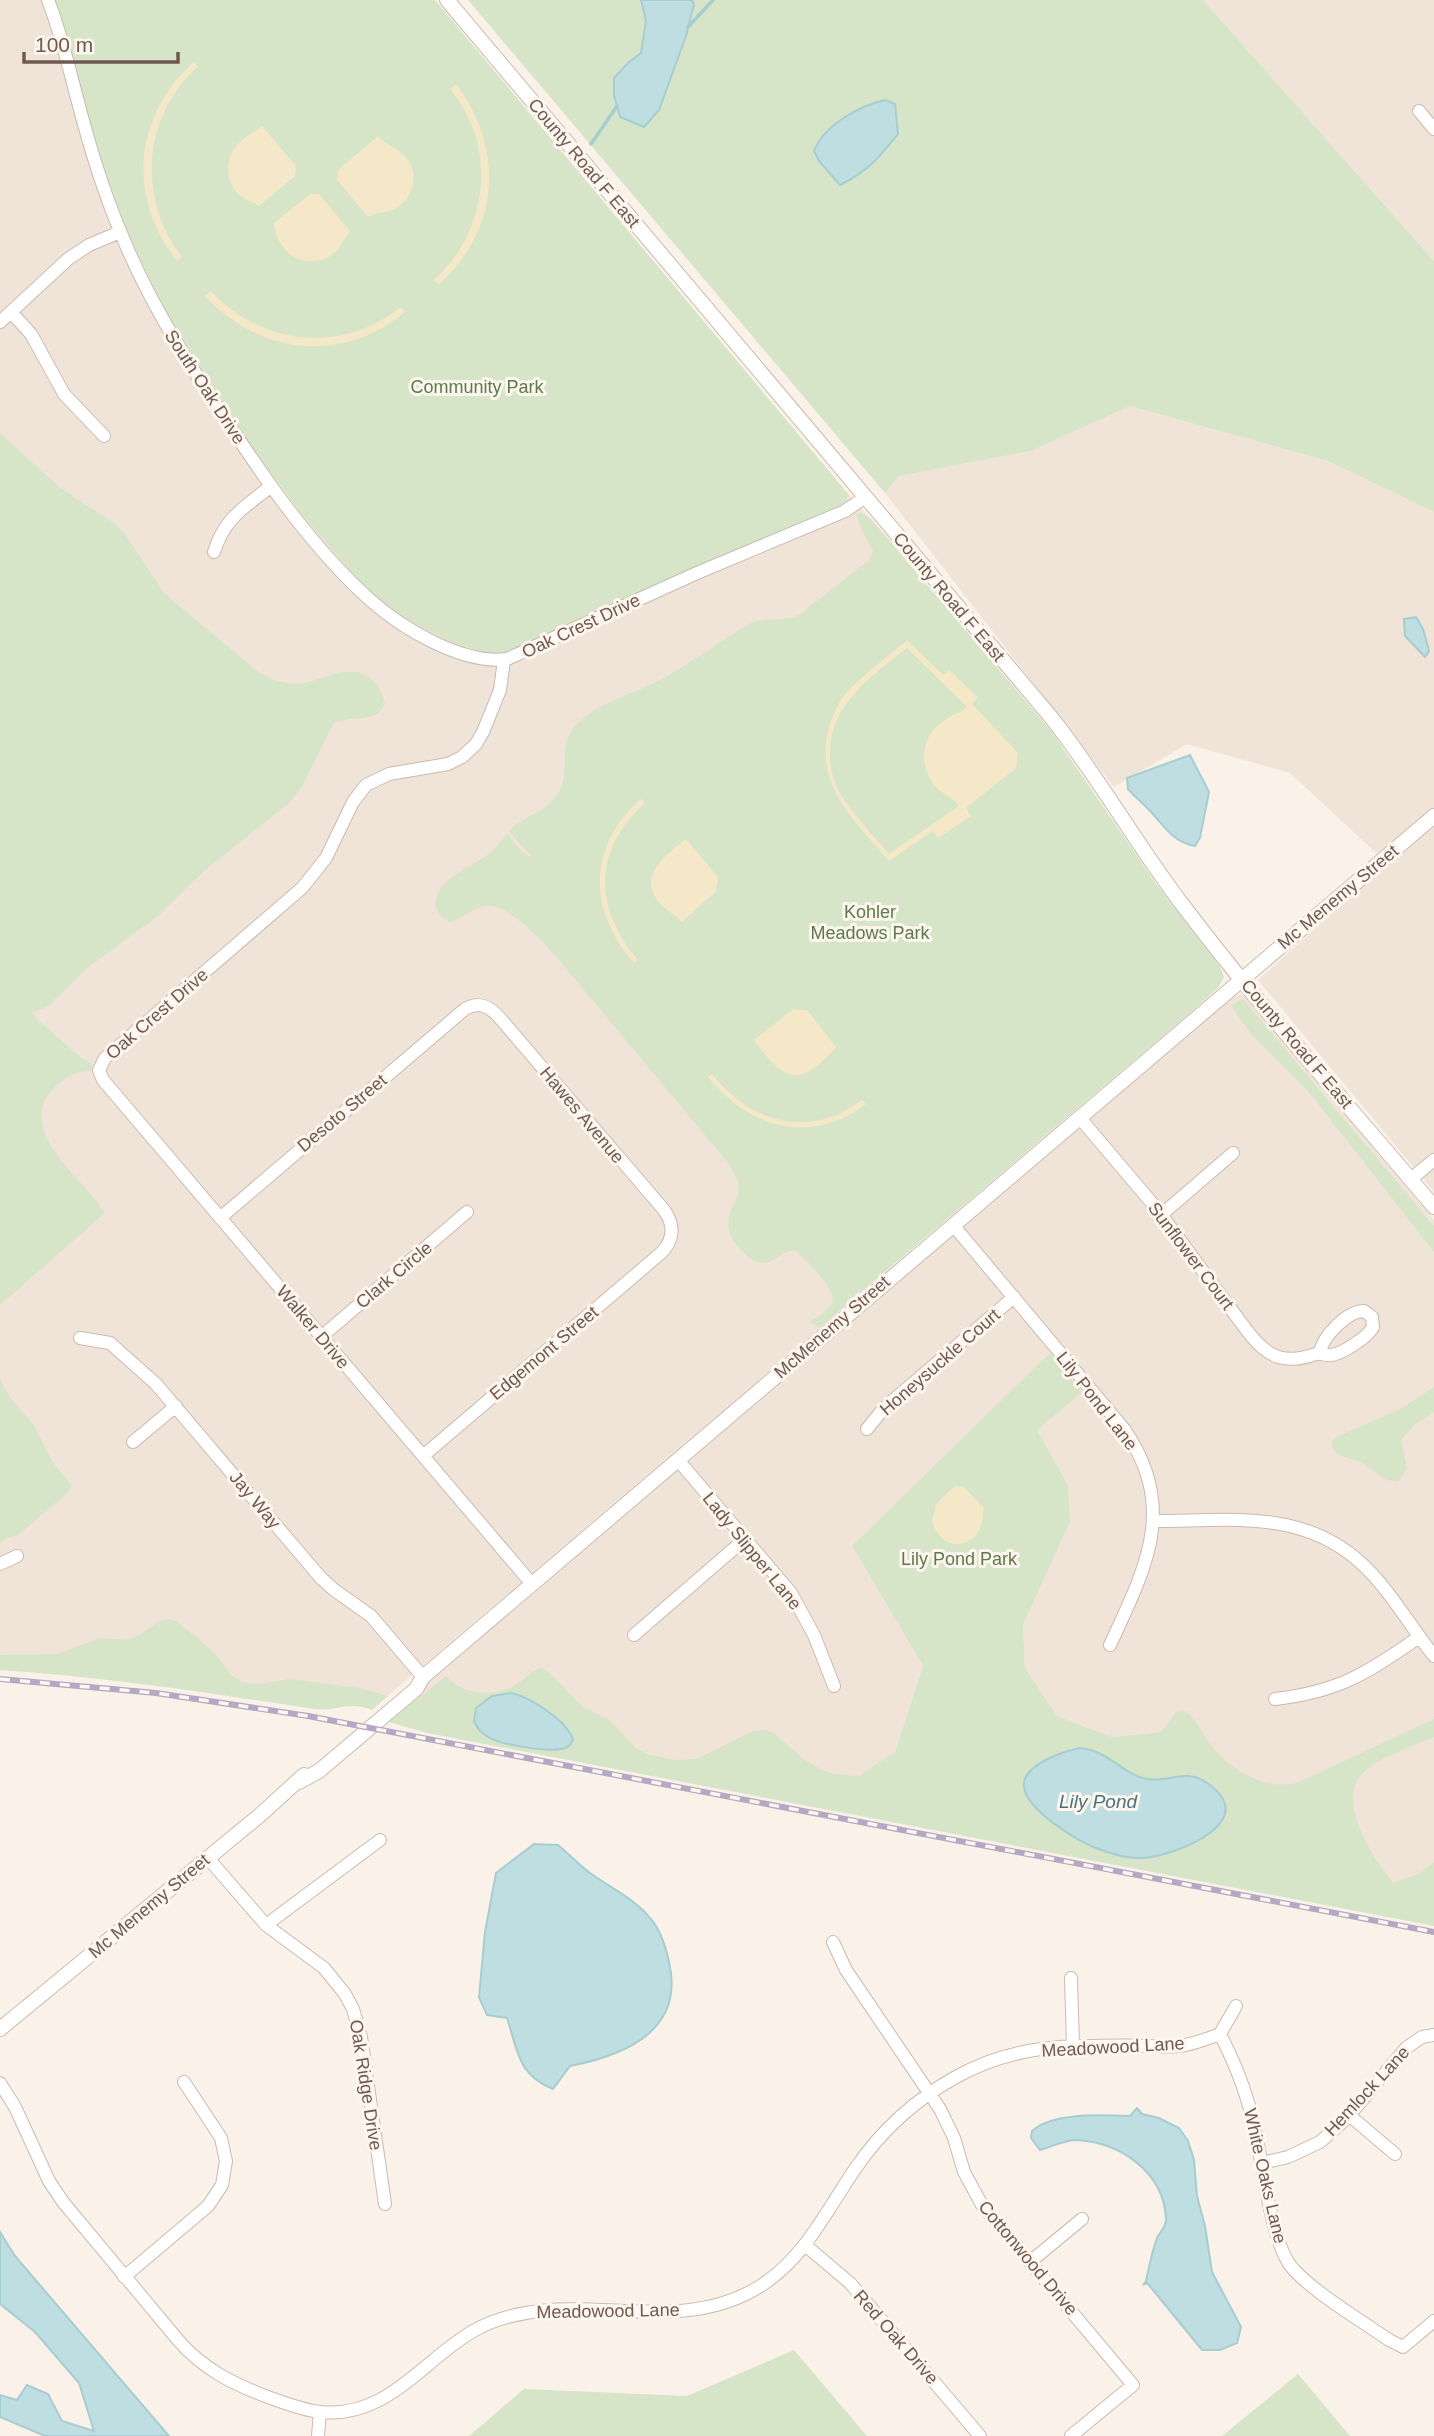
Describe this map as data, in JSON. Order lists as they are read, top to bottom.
{
  "streets": {
    "street": [
      "County Road F East",
      "South Oak Drive",
      "Oak Crest Drive",
      "Mc Menemy Street",
      "Desoto Street",
      "Hawes Avenue",
      "Sunflower Court",
      "Clark Circle",
      "Walker Drive",
      "McMenemy Street",
      "Edgemont Street",
      "Honeysuckle Court",
      "Lily Pond Lane",
      "Jay Way",
      "Lady Slipper Lane",
      "Meadowood Lane",
      "Oak Ridge Drive",
      "Hemlock Lane",
      "White Oaks Lane",
      "Cottonwood Drive",
      "Red Oak Drive"
    ]
  },
  "crossings": [
    ["County Road F East", "Oak Crest Drive"],
    ["County Road F East", "Mc Menemy Street"],
    ["County Road F East", "McMenemy Street"],
    ["South Oak Drive", "Oak Crest Drive"],
    ["Oak Crest Drive", "Walker Drive"],
    ["Mc Menemy Street", "McMenemy Street"],
    ["Mc Menemy Street", "Oak Ridge Drive"],
    ["Desoto Street", "Hawes Avenue"],
    ["Desoto Street", "Walker Drive"],
    ["Hawes Avenue", "Edgemont Street"],
    ["Sunflower Court", "McMenemy Street"],
    ["Clark Circle", "Walker Drive"],
    ["Walker Drive", "McMenemy Street"],
    ["Walker Drive", "Edgemont Street"],
    ["McMenemy Street", "Lily Pond Lane"],
    ["McMenemy Street", "Jay Way"],
    ["McMenemy Street", "Lady Slipper Lane"],
    ["Honeysuckle Court", "Lily Pond Lane"],
    ["Meadowood Lane", "White Oaks Lane"],
    ["Meadowood Lane", "Cottonwood Drive"],
    ["Meadowood Lane", "Red Oak Drive"],
    ["Hemlock Lane", "White Oaks Lane"]
  ],
  "water": ["Lily Pond"],
  "parks": ["Community Park", "Kohler Meadows Park", "Lily Pond Park"],
  "scale_bar": "100 m"
}
